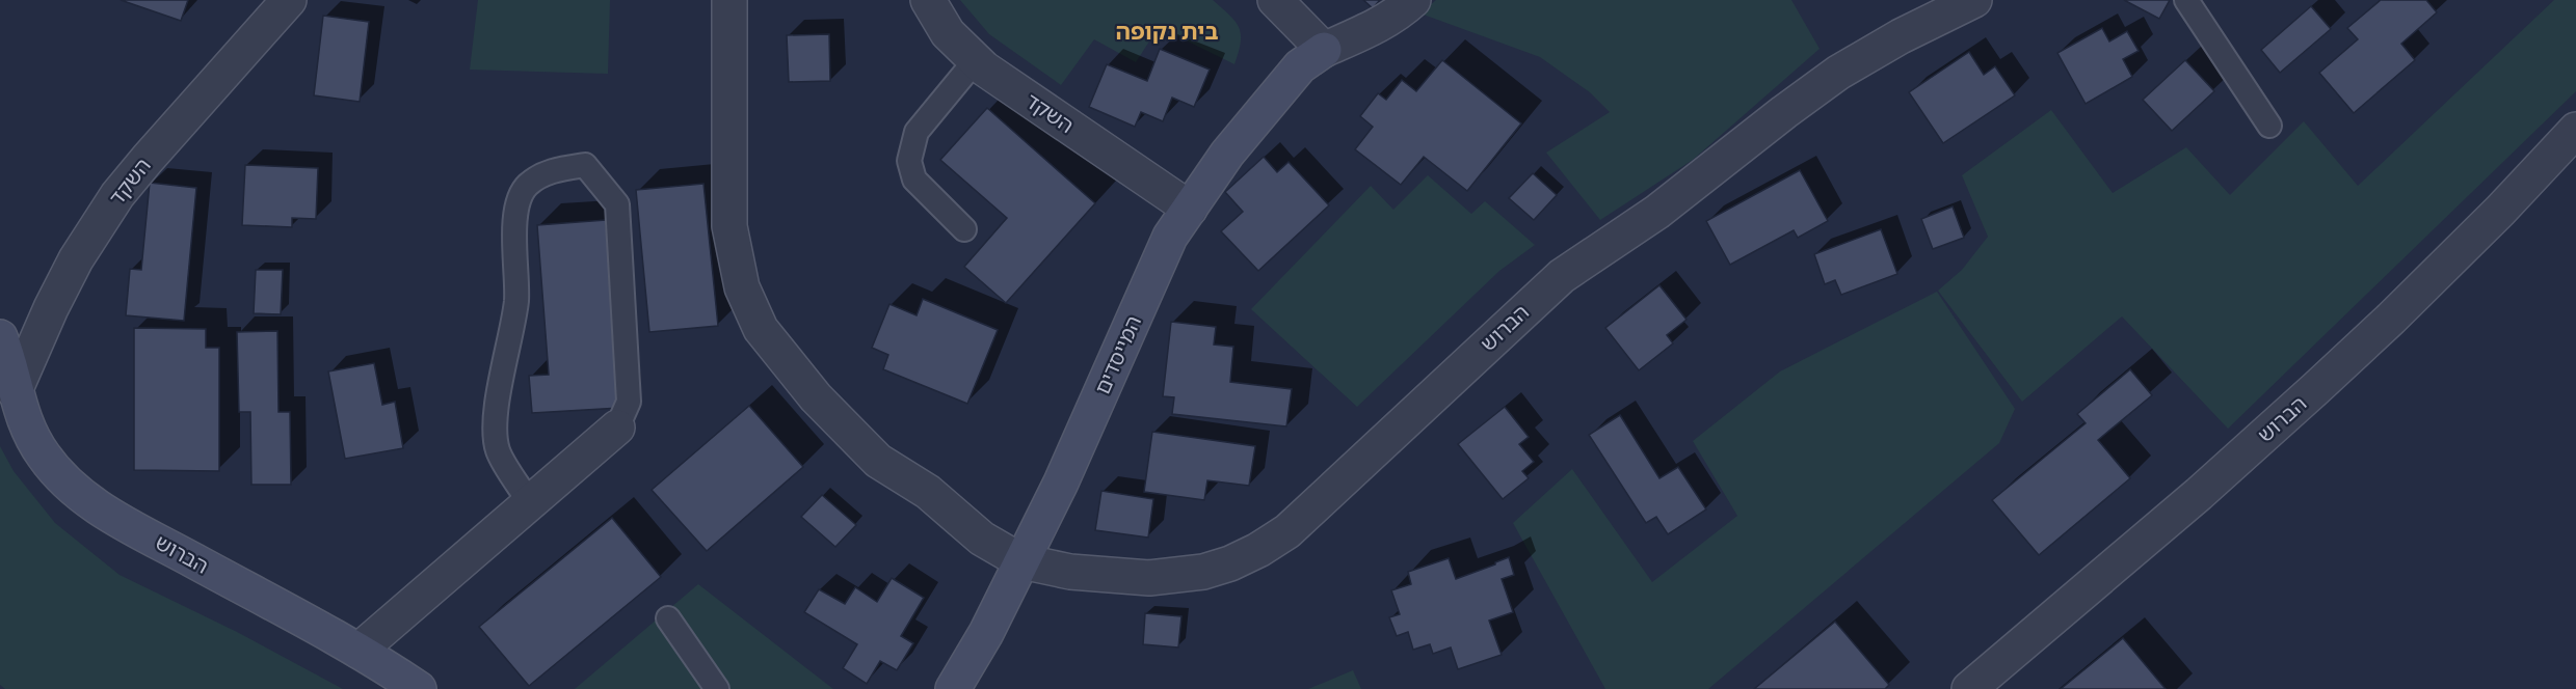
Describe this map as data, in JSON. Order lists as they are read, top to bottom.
{
  "streets": {
    "street": ["השקד", "הברוש", "המייסדים"]
  },
  "crossings": [
    ["השקד", "הברוש"],
    ["השקד", "המייסדים"],
    ["הברוש", "המייסדים"]
  ],
  "districts": ["בית נקופה"]
}
